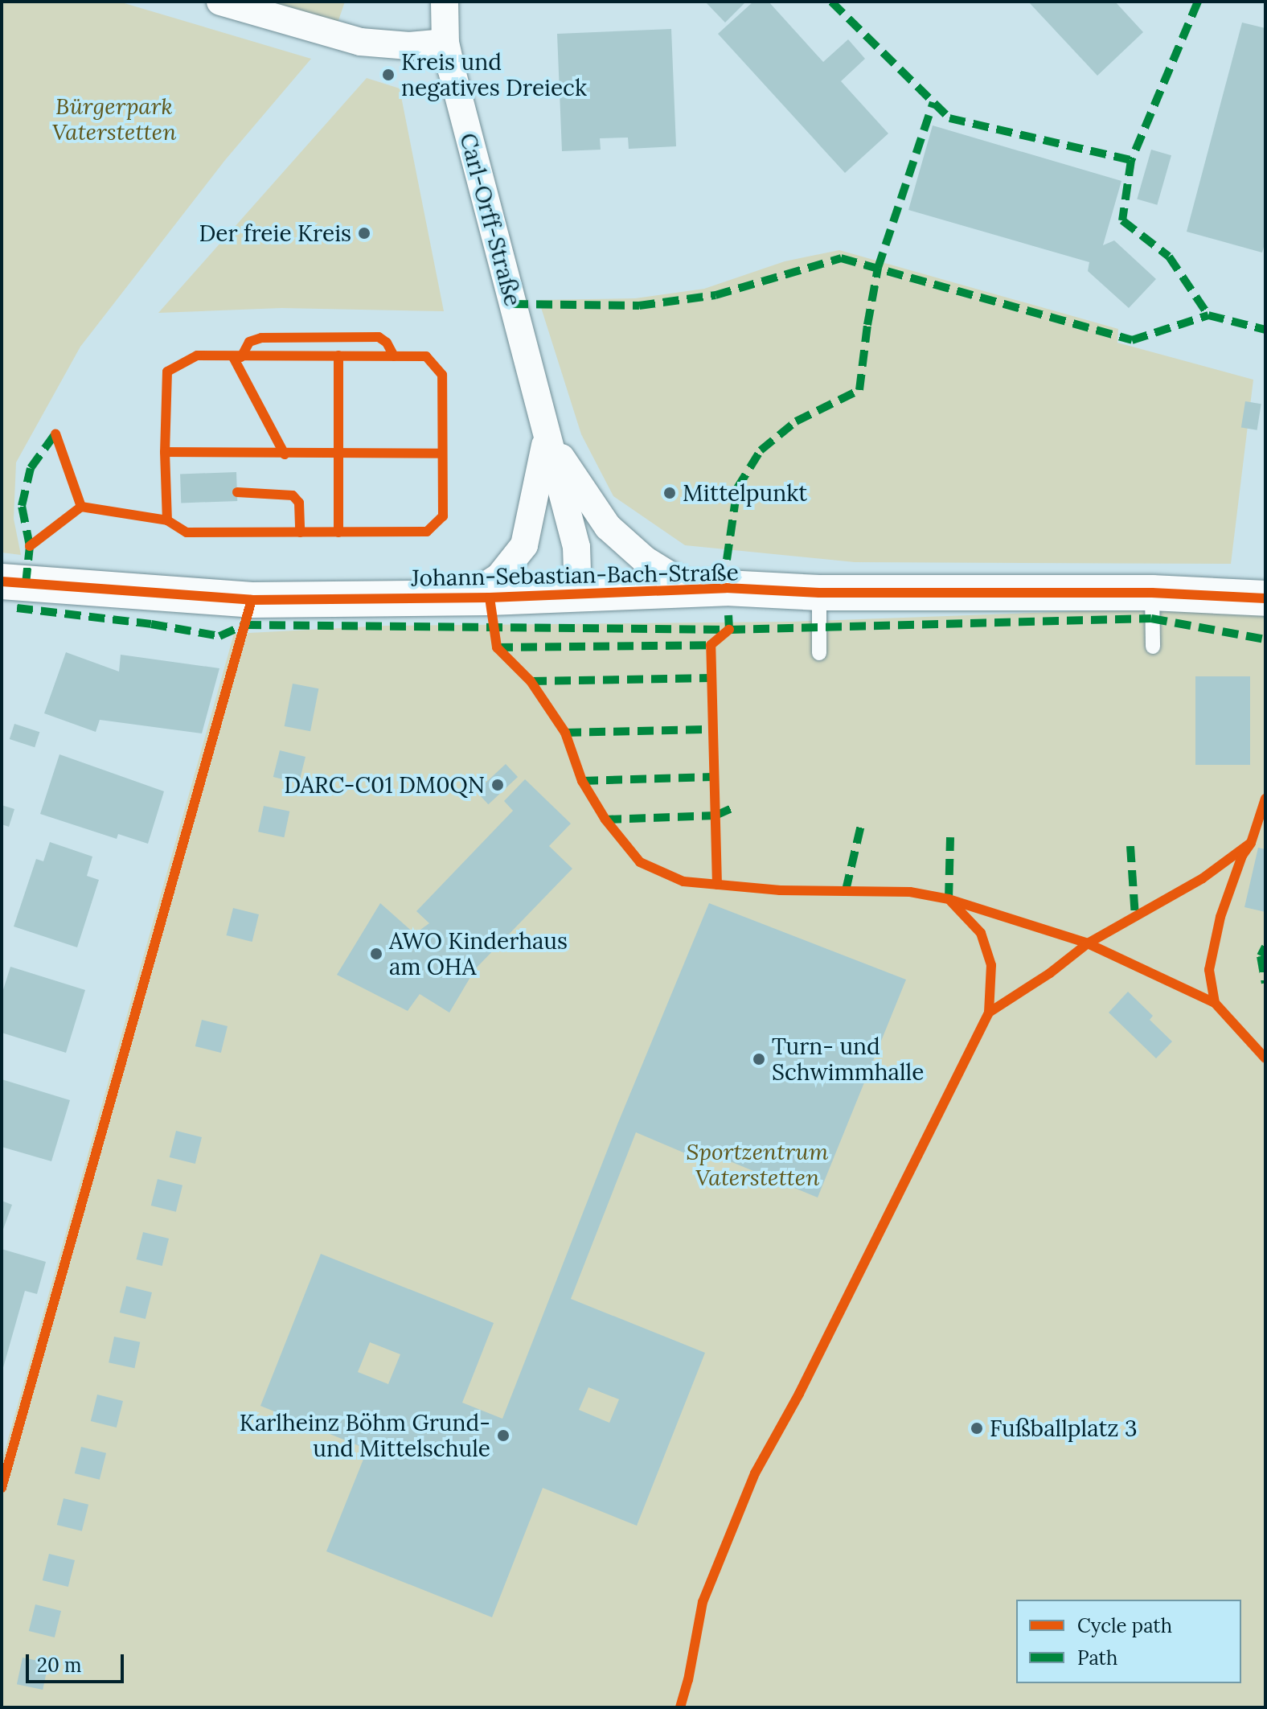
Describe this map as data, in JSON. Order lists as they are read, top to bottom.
{
  "streets": {
    "street": ["Carl-Orff-Straße", "Johann-Sebastian-Bach-Straße"]
  },
  "crossings": [
    ["Carl-Orff-Straße", "Johann-Sebastian-Bach-Straße"]
  ],
  "parks": ["Bürgerpark Vaterstetten", "Sportzentrum Vaterstetten"],
  "places": [
    "Kreis und negatives Dreieck",
    "Der freie Kreis",
    "Mittelpunkt",
    "DARC-C01 DM0QN",
    "AWO Kinderhaus am OHA",
    "Turn- und Schwimmhalle",
    "Fußballplatz 3",
    "Karlheinz Böhm Grund- und Mittelschule"
  ],
  "legend": ["Cycle path", "Path"],
  "scale_bar": "20 m"
}
